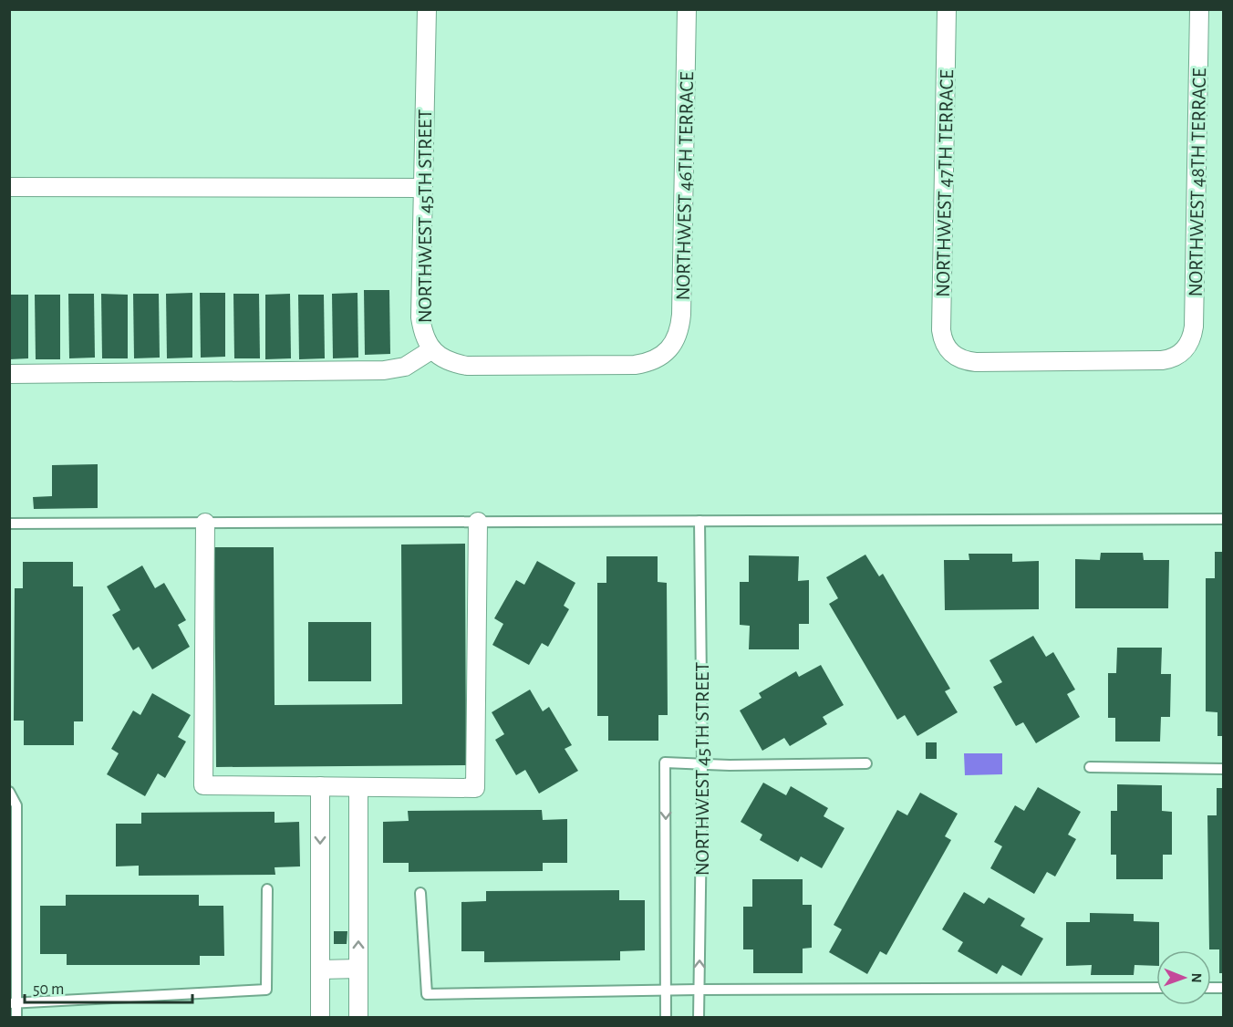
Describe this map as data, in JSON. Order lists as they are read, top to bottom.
{
  "streets": {
    "street": [
      "NORTHWEST 48TH TERRACE",
      "NORTHWEST 47TH TERRACE",
      "NORTHWEST 46TH TERRACE",
      "NORTHWEST 45TH STREET"
    ]
  },
  "crossings": [
    ["NORTHWEST 48TH TERRACE", "NORTHWEST 47TH TERRACE"],
    ["NORTHWEST 46TH TERRACE", "NORTHWEST 45TH STREET"]
  ],
  "scale_bar": "50 m",
  "north": "right"
}
